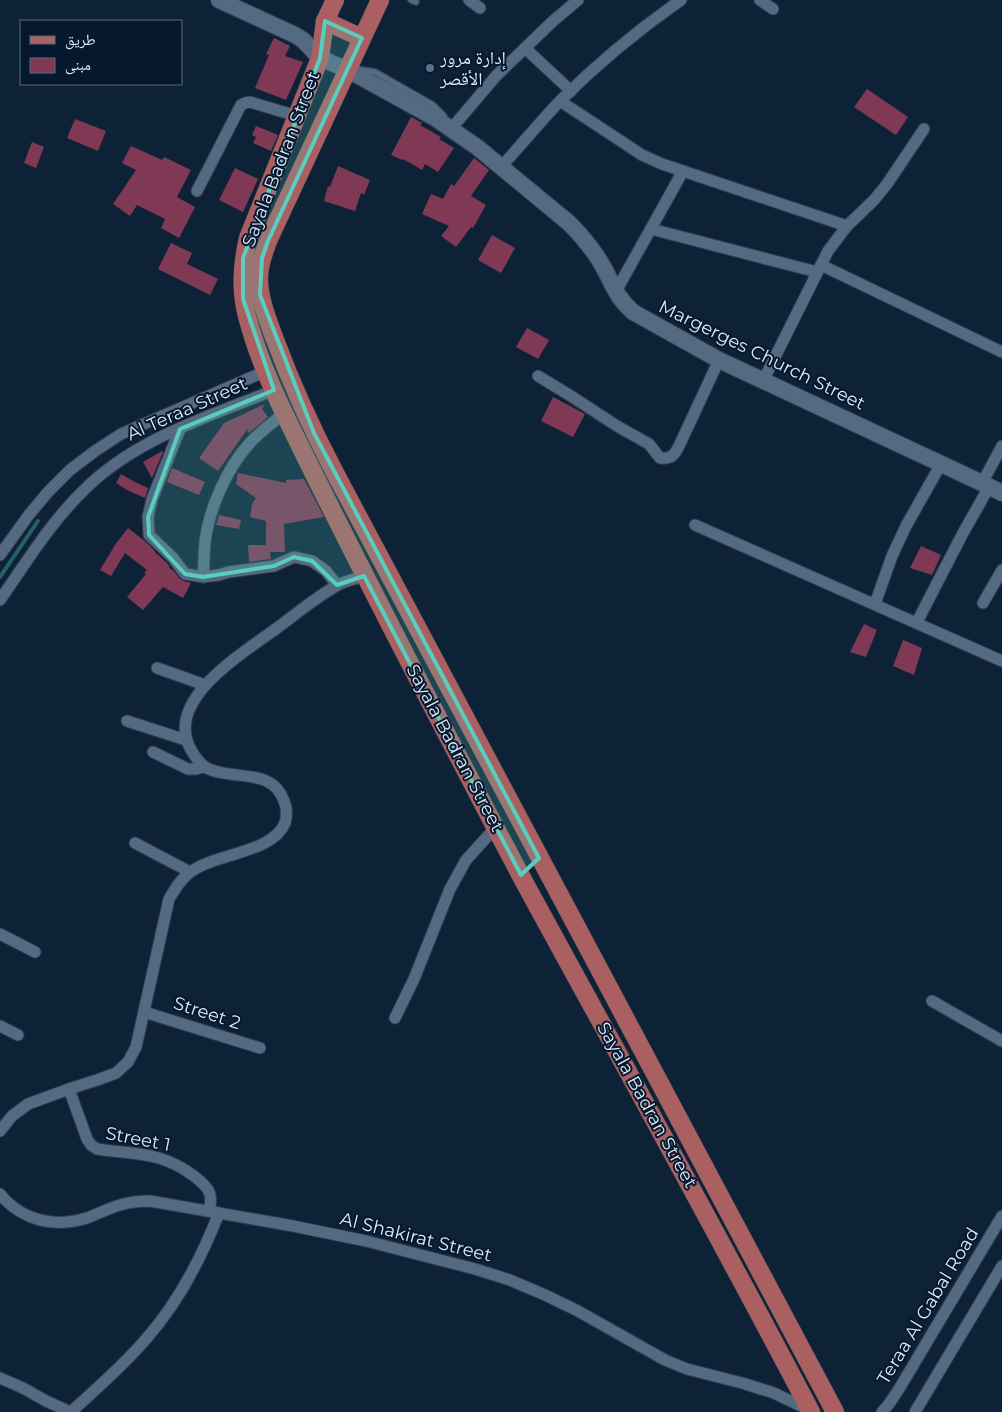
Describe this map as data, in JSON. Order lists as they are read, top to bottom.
{
  "streets": {
    "main road": ["Sayala Badran Street"],
    "street": [
      "Margerges Church Street",
      "Al Teraa Street",
      "Street 2",
      "Street 1",
      "Al Shakirat Street",
      "Teraa Al Gabal Road"
    ]
  },
  "crossings": [
    ["Sayala Badran Street", "Margerges Church Street"],
    ["Sayala Badran Street", "Al Teraa Street"],
    ["Sayala Badran Street", "Al Shakirat Street"],
    ["Street 1", "Al Shakirat Street"]
  ],
  "places": ["إدارة مرور الأقصر"],
  "legend": ["طريق", "مبنى"]
}
